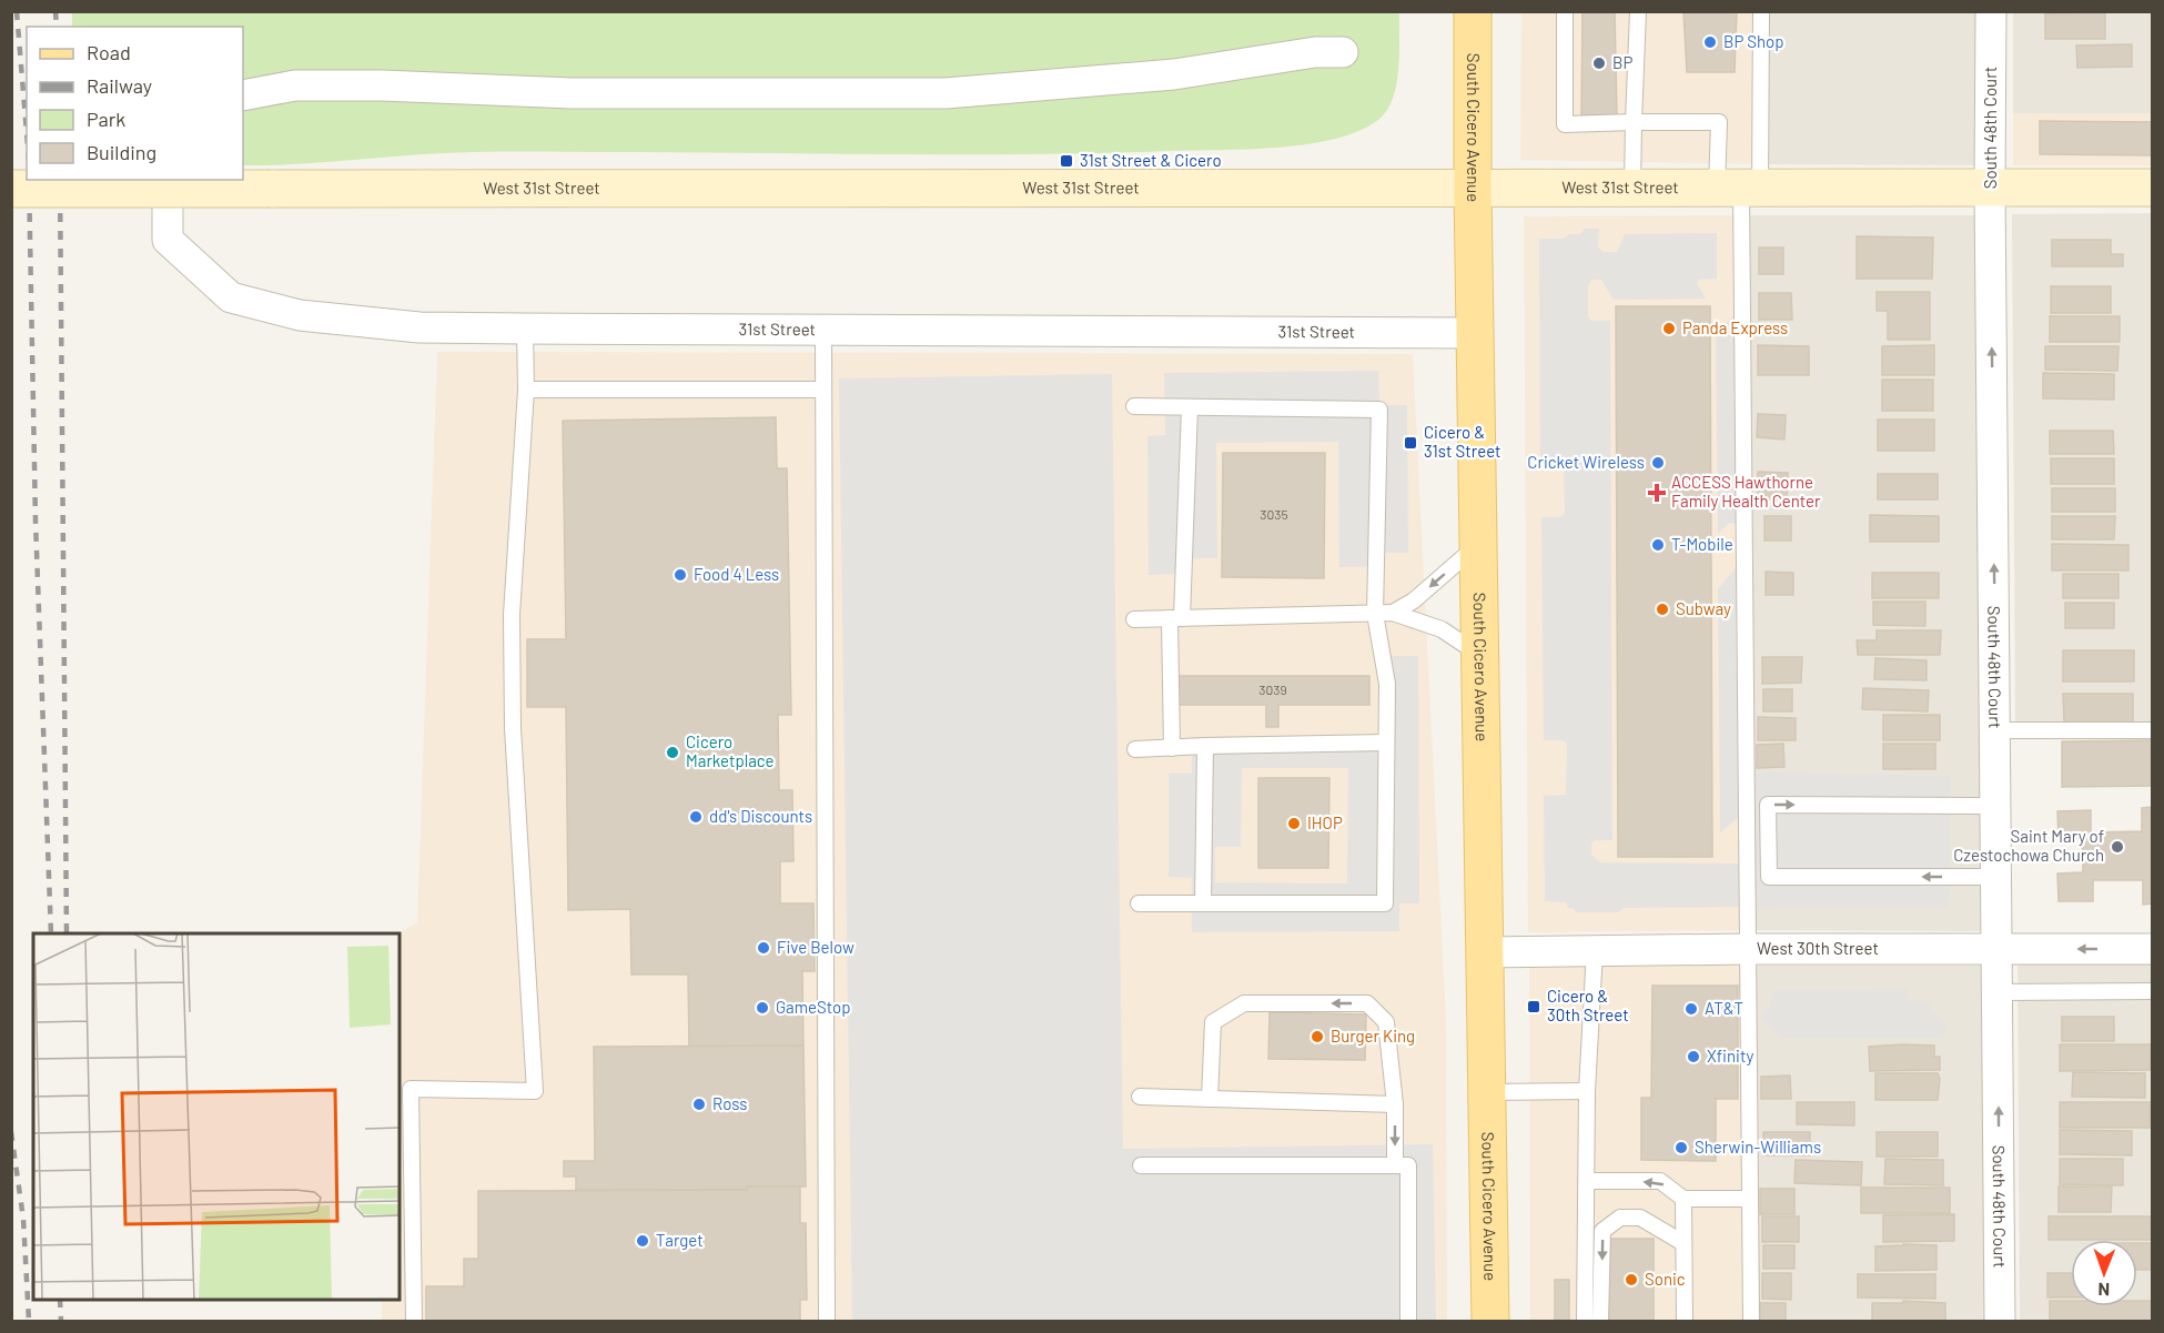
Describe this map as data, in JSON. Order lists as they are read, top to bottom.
{
  "streets": {
    "main road": ["South Cicero Avenue", "West 31st Street"],
    "street": ["South 48th Court", "31st Street", "West 30th Street"]
  },
  "crossings": [
    ["South Cicero Avenue", "West 31st Street"],
    ["South Cicero Avenue", "31st Street"],
    ["South Cicero Avenue", "West 30th Street"],
    ["South 48th Court", "West 31st Street"],
    ["South 48th Court", "West 30th Street"]
  ],
  "one_way": ["South 48th Court"],
  "places": {
    "other": [
      "BP Shop",
      "BP",
      "Panda Express",
      "Cricket Wireless",
      "T-Mobile",
      "Food 4 Less",
      "Subway",
      "Cicero Marketplace",
      "dd's Discounts",
      "IHOP",
      "Saint Mary of Czestochowa Church",
      "Five Below",
      "GameStop",
      "AT&T",
      "Burger King",
      "Xfinity",
      "Ross",
      "Sherwin-Williams",
      "Target",
      "Sonic"
    ],
    "transit": ["31st Street & Cicero", "Cicero & 31st Street", "Cicero & 30th Street"],
    "health": ["ACCESS Hawthorne Family Health Center"]
  },
  "house_numbers": ["3035", "3039"],
  "legend": [
    "Road",
    "Railway",
    "Park",
    "Building"
  ],
  "north": "bottom"
}
